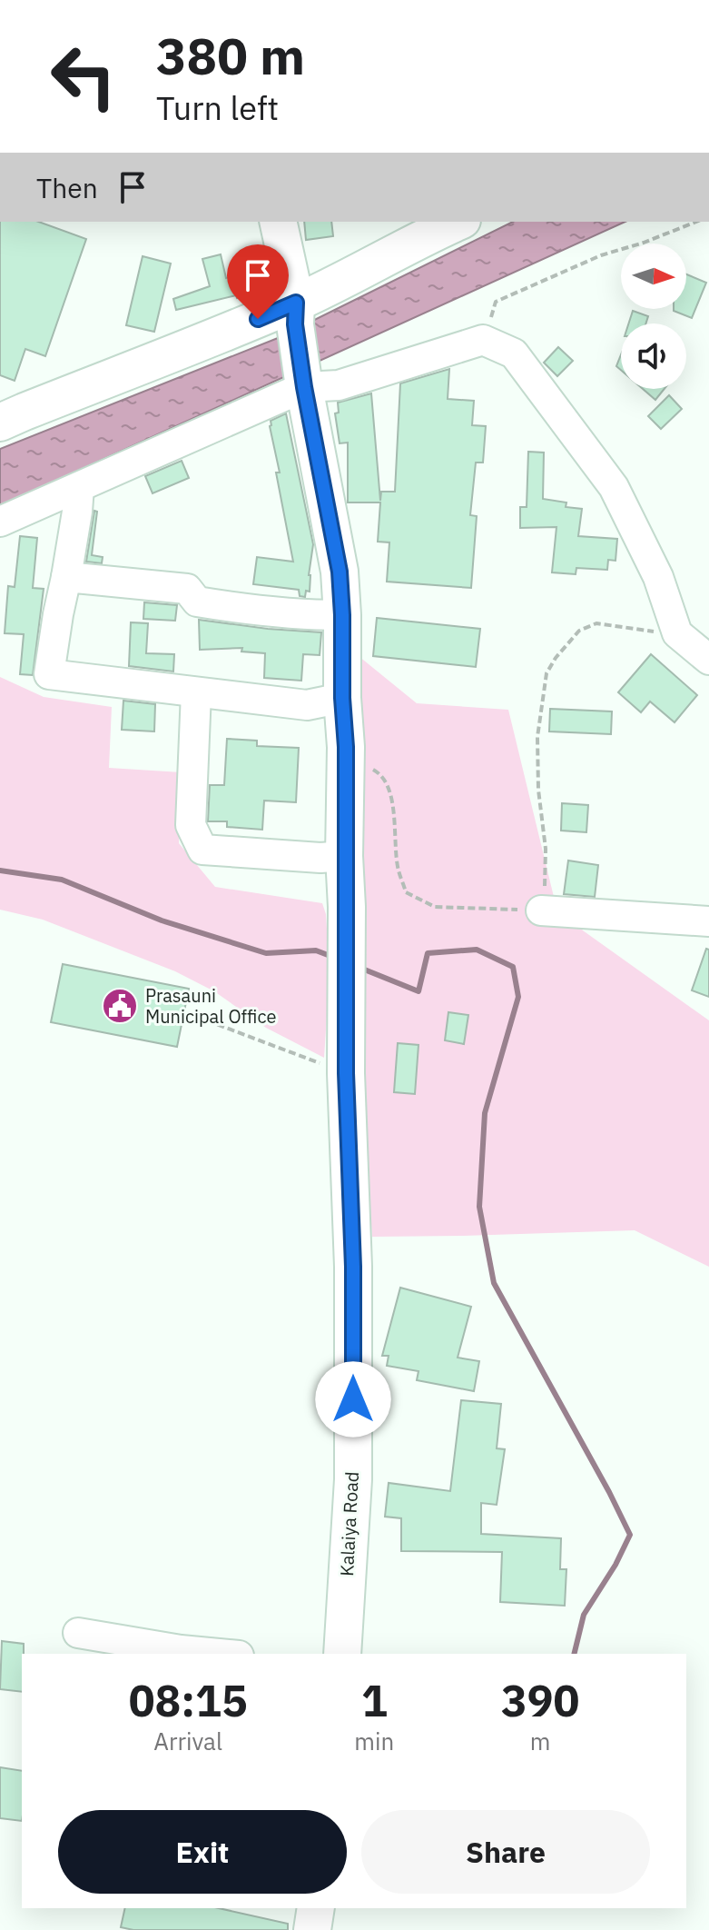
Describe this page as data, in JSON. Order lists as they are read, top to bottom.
{
  "streets": {
    "main road": ["Kalaiya Road"]
  },
  "places": {
    "public building": ["Prasauni Municipal Office"]
  },
  "north": "right",
  "page": {
    "turn": ["380 m", "Turn left"],
    "then": "Then",
    "eta": [
      "08:15",
      "Arrival",
      "1",
      "min",
      "390",
      "m"
    ],
    "buttons": ["Exit", "Share"]
  }
}
